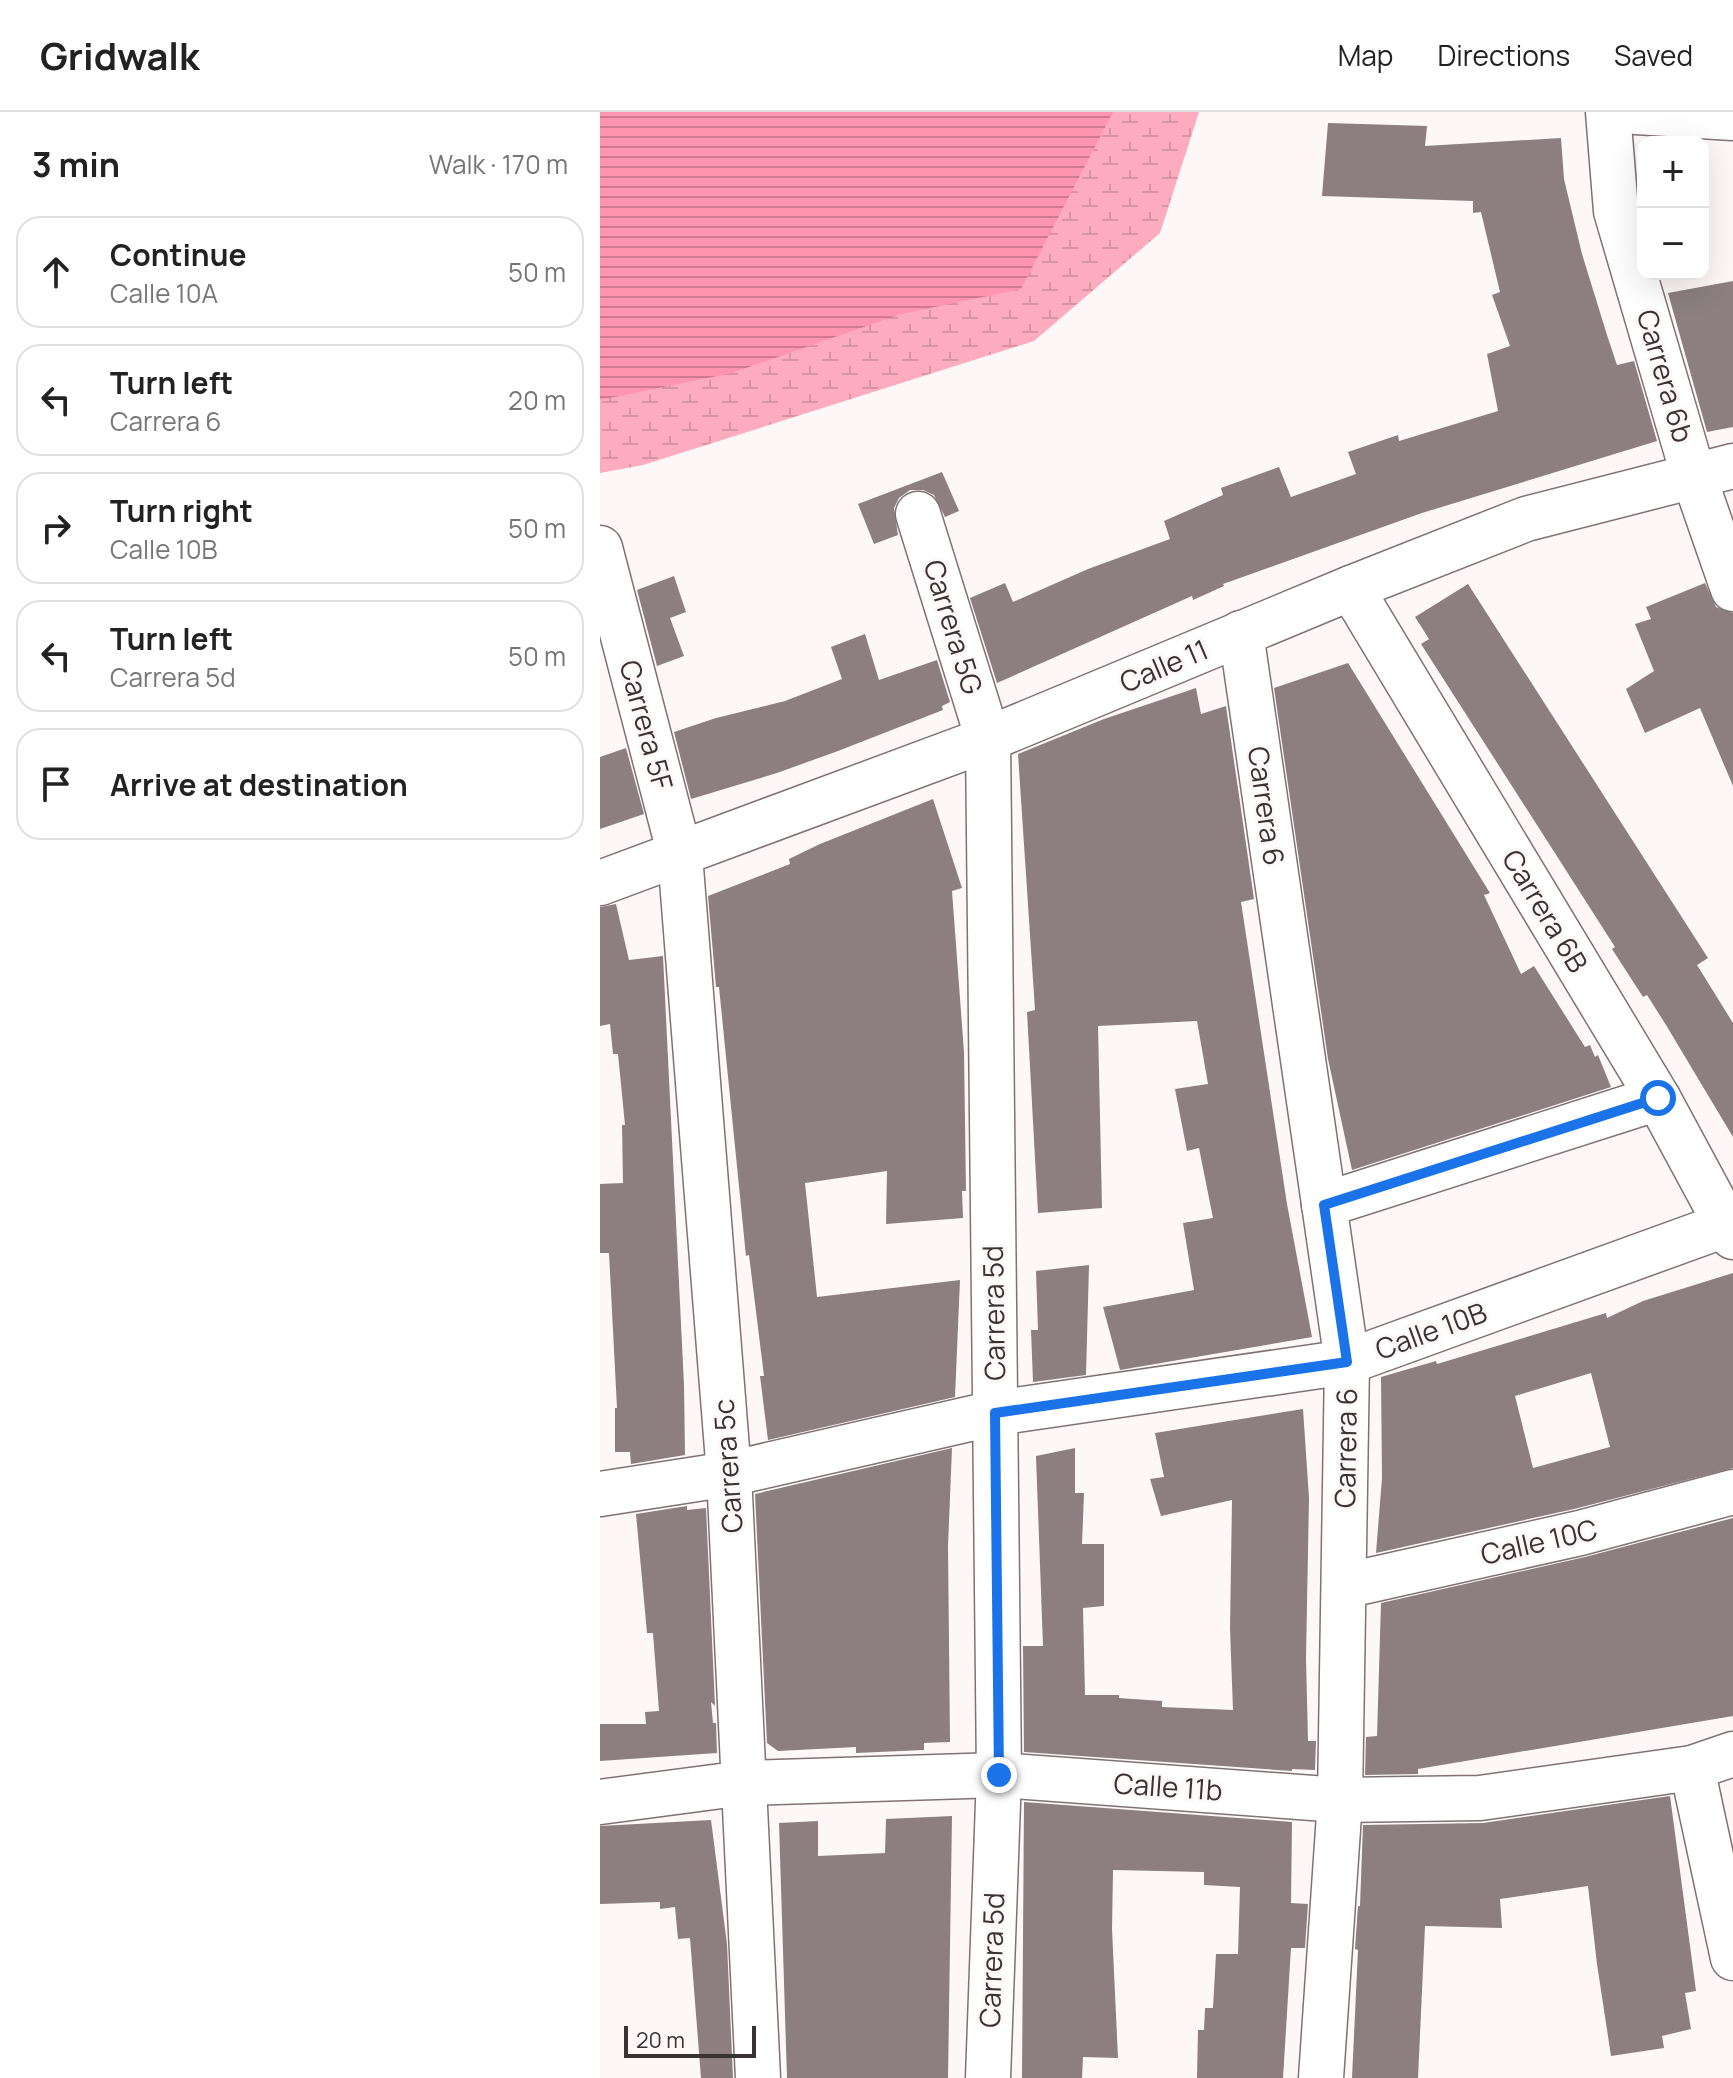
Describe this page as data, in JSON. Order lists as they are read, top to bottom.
{
  "streets": {
    "street": [
      "Carrera 6b",
      "Carrera 5G",
      "Calle 11",
      "Carrera 5F",
      "Carrera 6",
      "Carrera 6B",
      "Carrera 5d",
      "Calle 10B",
      "Carrera 5c",
      "Calle 10C",
      "Calle 11b"
    ]
  },
  "crossings": [
    ["Carrera 6b", "Calle 11"],
    ["Carrera 5G", "Calle 11"],
    ["Carrera 5G", "Carrera 5d"],
    ["Calle 11", "Carrera 5F"],
    ["Calle 11", "Carrera 6"],
    ["Calle 11", "Carrera 6B"],
    ["Calle 11", "Carrera 5d"],
    ["Calle 11", "Carrera 5c"],
    ["Carrera 5F", "Carrera 5c"],
    ["Carrera 6", "Calle 10B"],
    ["Carrera 6", "Calle 10C"],
    ["Carrera 6", "Calle 11b"],
    ["Carrera 6B", "Calle 10B"],
    ["Carrera 5d", "Calle 10B"],
    ["Carrera 5d", "Calle 11b"],
    ["Calle 10B", "Carrera 5c"],
    ["Carrera 5c", "Calle 11b"]
  ],
  "scale_bar": "20 m",
  "page": {
    "header": "Gridwalk",
    "nav": ["Map", "Directions", "Saved"],
    "heading": ["3 min", "Walk · 170 m"],
    "map_buttons": ["+", "−"],
    "list": [
      ["Continue", "Calle 10A", "50 m"],
      ["Turn left", "Carrera 6", "20 m"],
      ["Turn right", "Calle 10B", "50 m"],
      ["Turn left", "Carrera 5d", "50 m"],
      "Arrive at destination"
    ],
    "scale": "20 m"
  }
}
